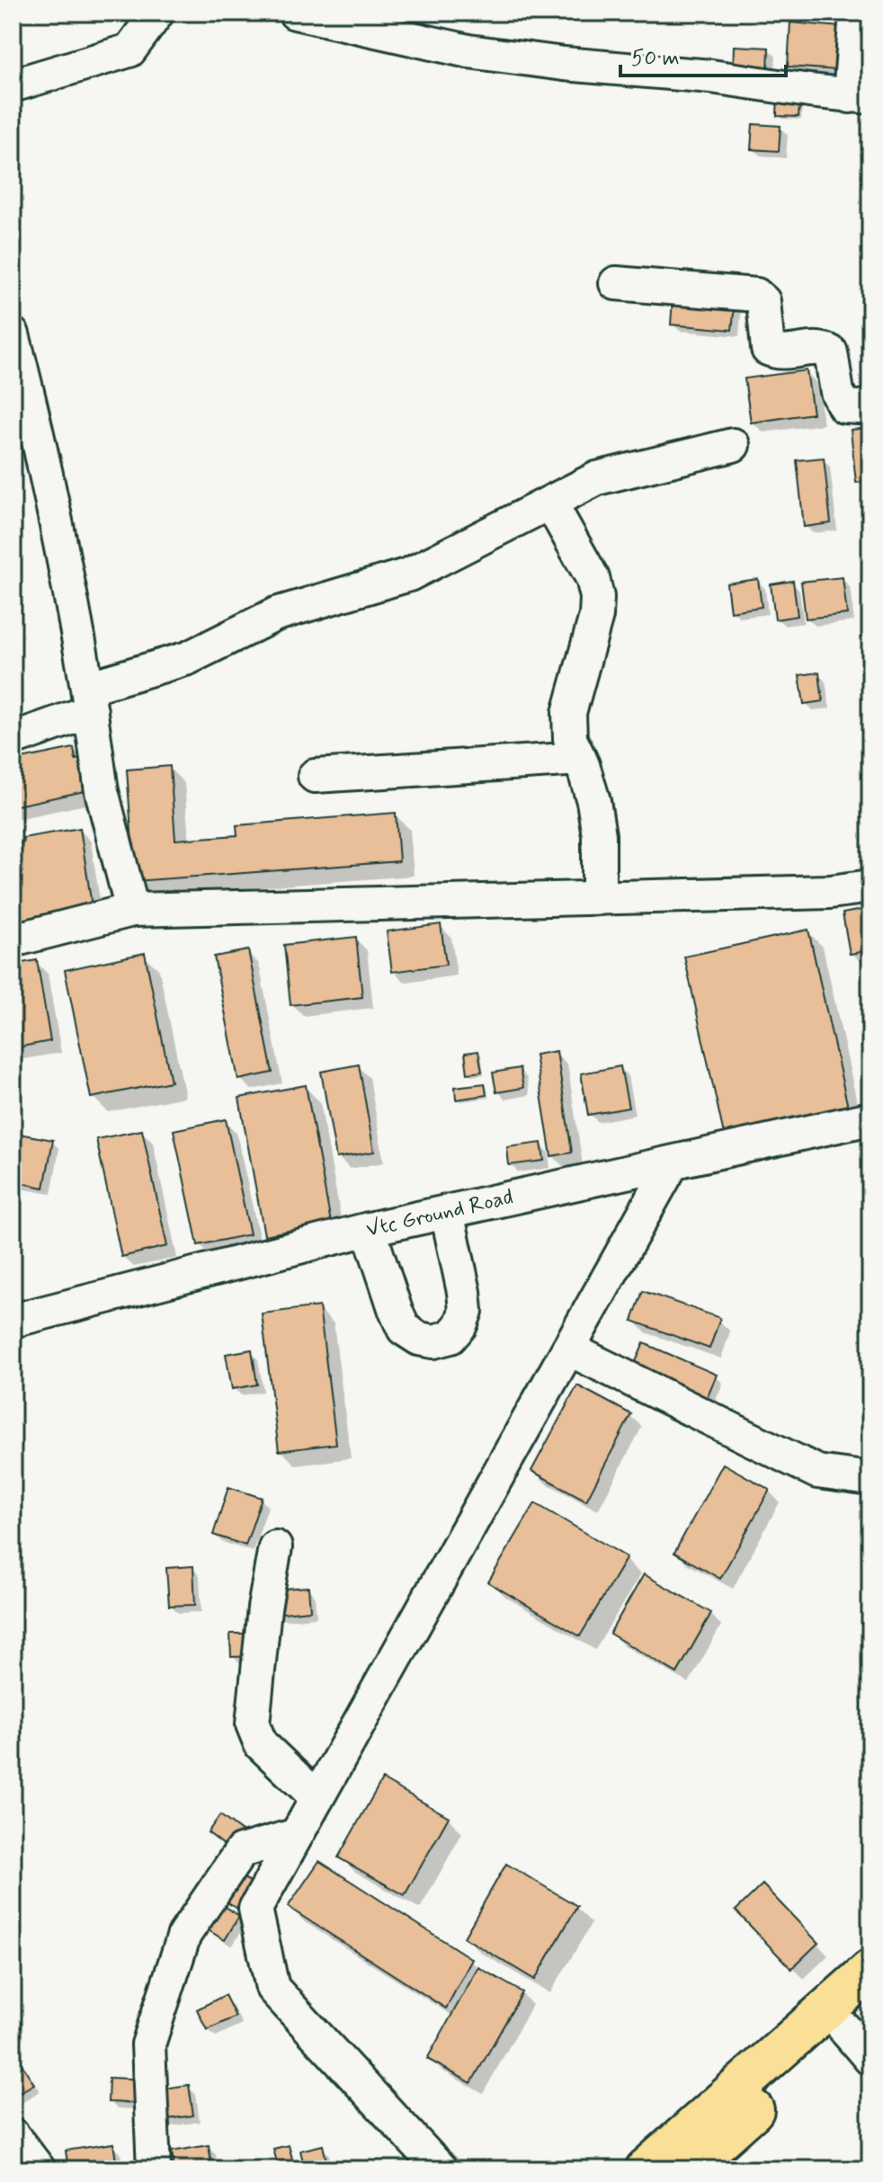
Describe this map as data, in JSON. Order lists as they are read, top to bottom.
{
  "streets": {
    "street": ["Vtc Ground Road"]
  },
  "scale_bar": "50 m"
}
